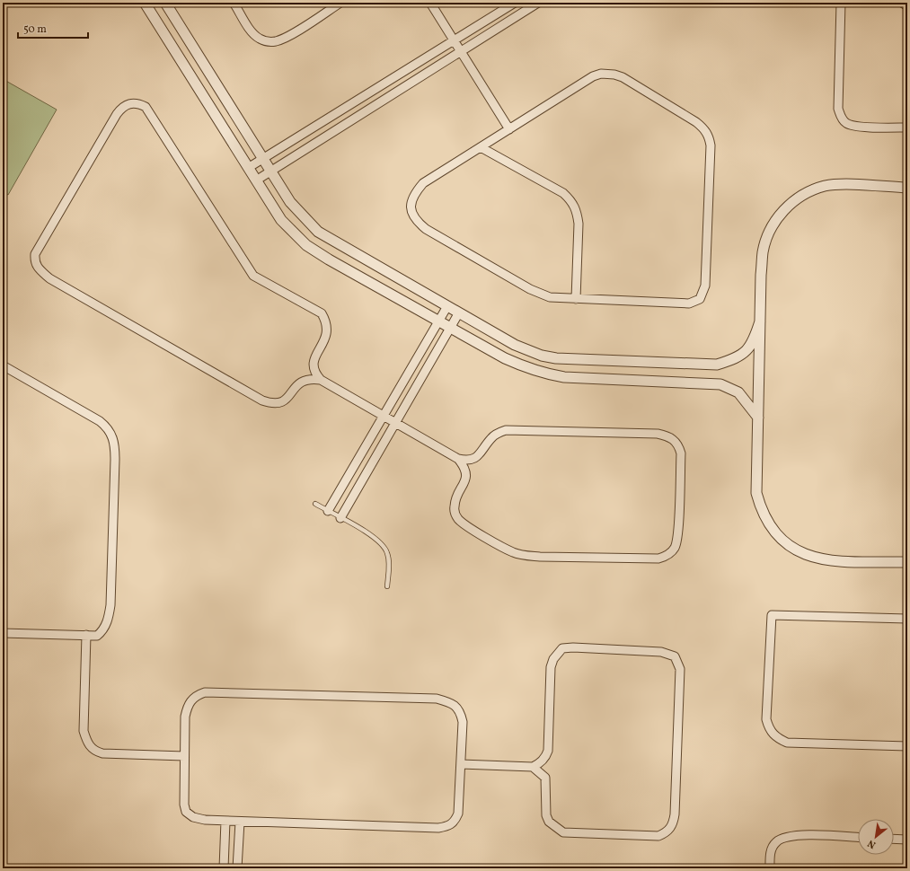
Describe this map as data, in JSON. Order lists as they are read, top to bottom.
{
  "scale_bar": "50 m",
  "north": "bottom left"
}
